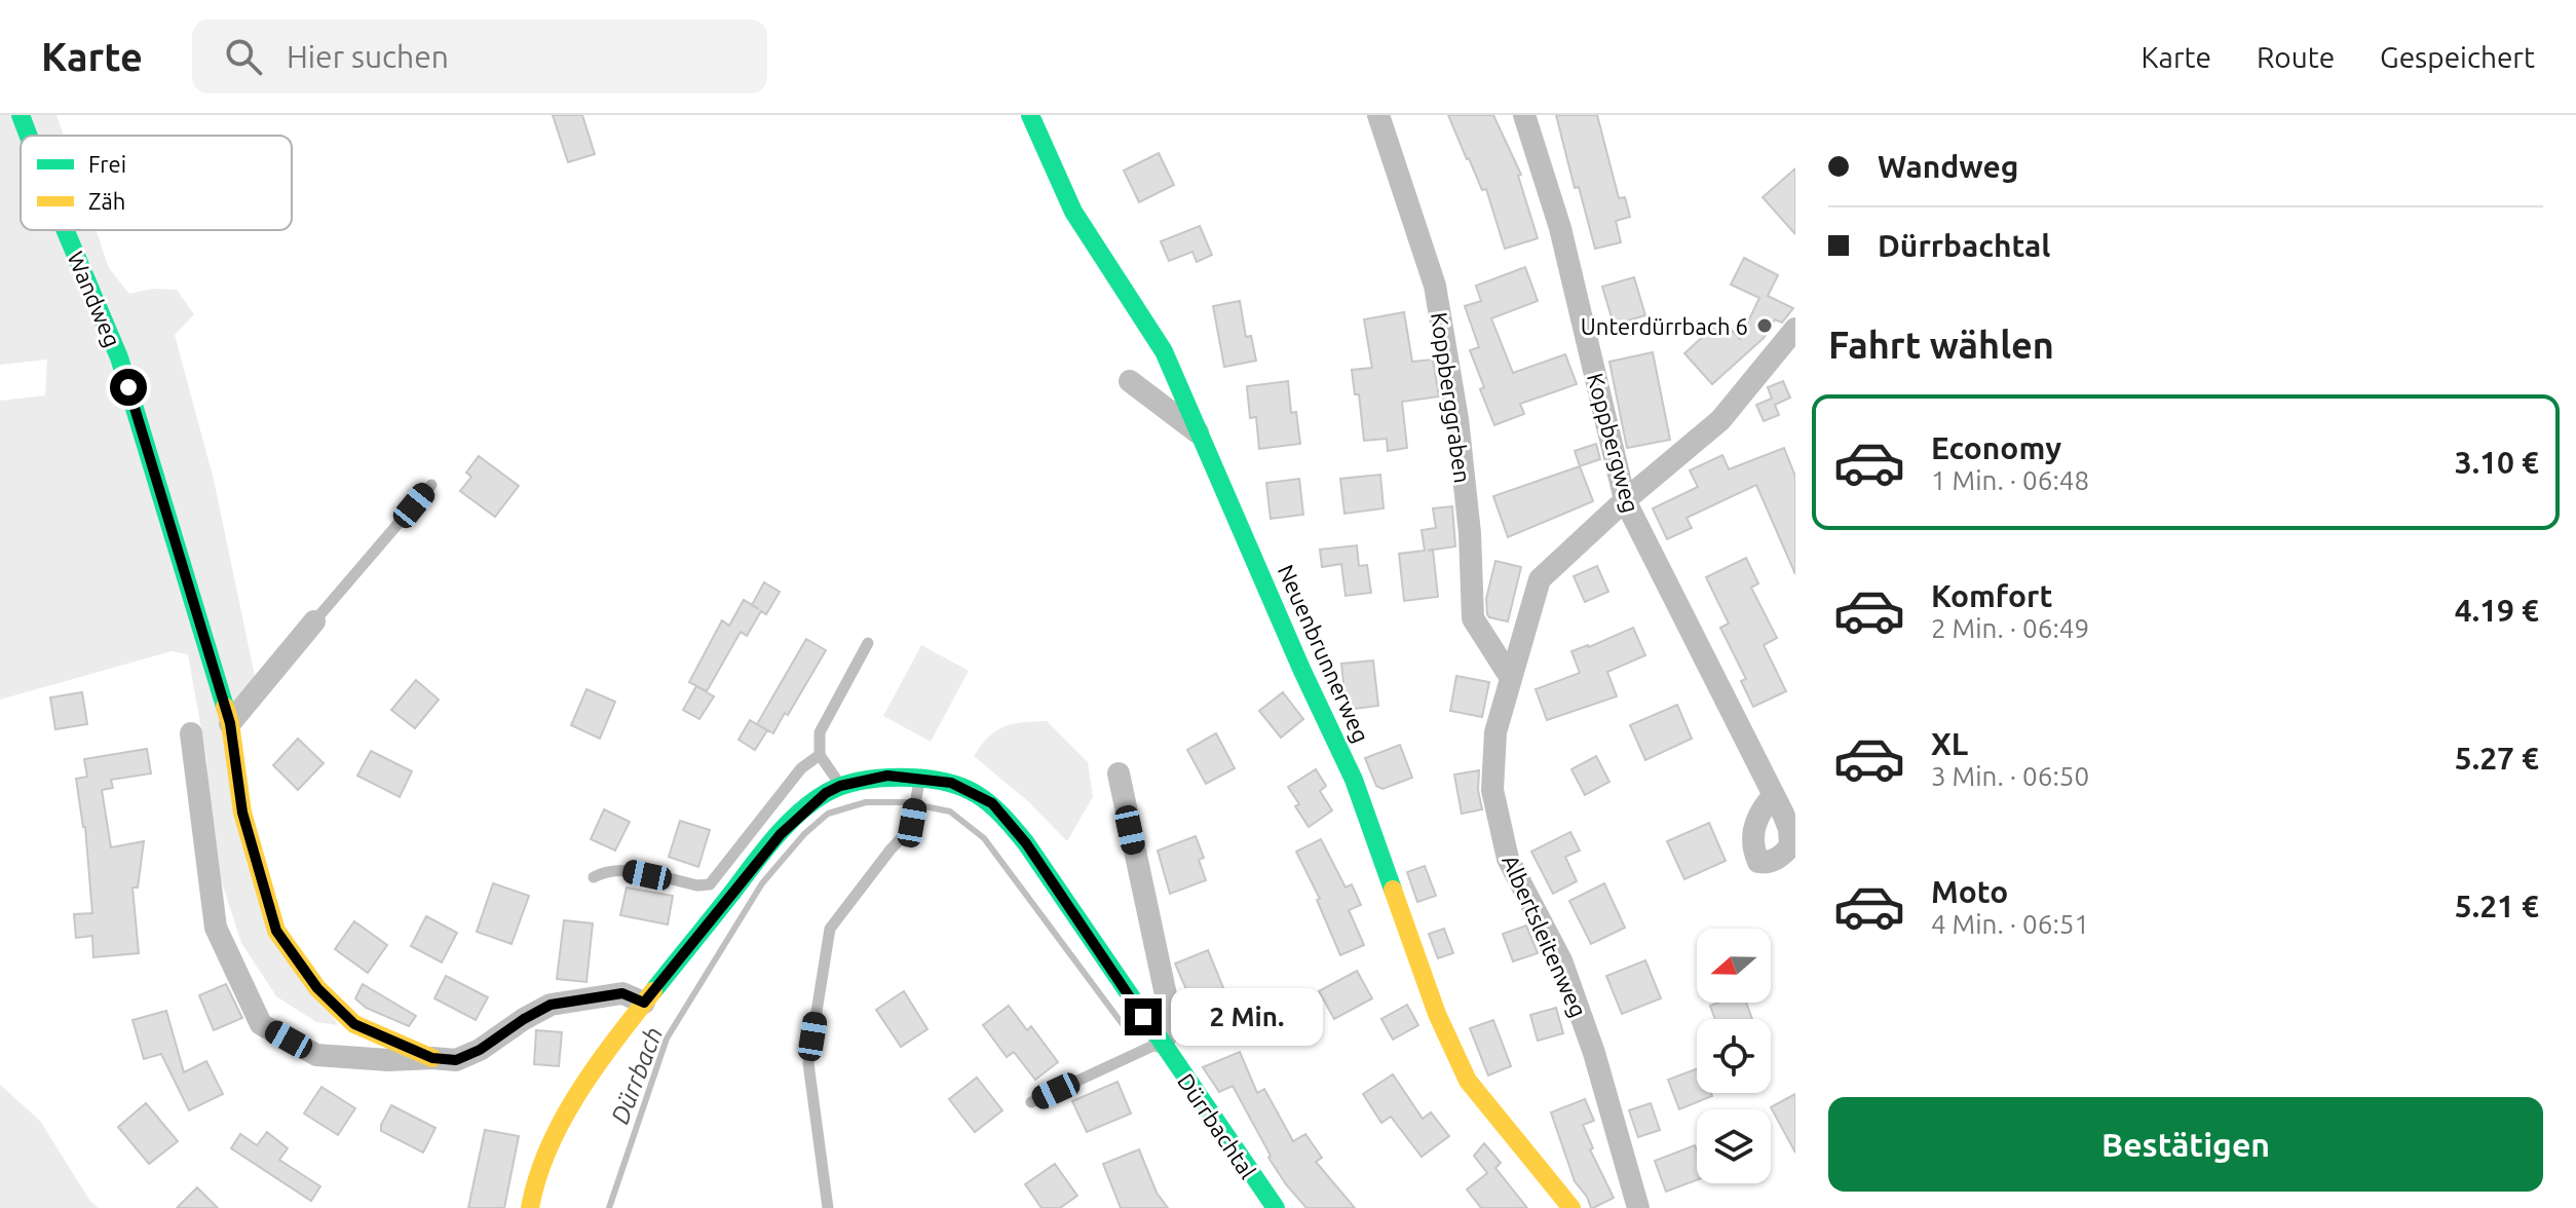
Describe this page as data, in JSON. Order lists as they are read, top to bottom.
{
  "streets": {
    "street": [
      "Wandweg",
      "Koppberggraben",
      "Koppbergweg",
      "Neuenbrunnerweg",
      "Albertsleitenweg",
      "Dürrbachtal"
    ]
  },
  "crossings": [
    ["Koppberggraben", "Albertsleitenweg"],
    ["Koppbergweg", "Albertsleitenweg"]
  ],
  "water": ["Dürrbach"],
  "places": ["Unterdürrbach 6"],
  "legend": ["Frei", "Zäh"],
  "north": "left",
  "page": {
    "header": "Karte",
    "search": "Hier suchen",
    "nav": ["Karte", "Route", "Gespeichert"],
    "banner": ["Wandweg", "Dürrbachtal"],
    "heading": "Fahrt wählen",
    "list": [
      {
        "name": "Economy",
        "note": "1 Min. · 06:48",
        "value": "3.10 €"
      },
      {
        "name": "Komfort",
        "note": "2 Min. · 06:49",
        "value": "4.19 €"
      },
      {
        "name": "XL",
        "note": "3 Min. · 06:50",
        "value": "5.27 €"
      },
      {
        "name": "Moto",
        "note": "4 Min. · 06:51",
        "value": "5.21 €"
      }
    ],
    "bubble": "2 Min.",
    "buttons": "Bestätigen"
  }
}
